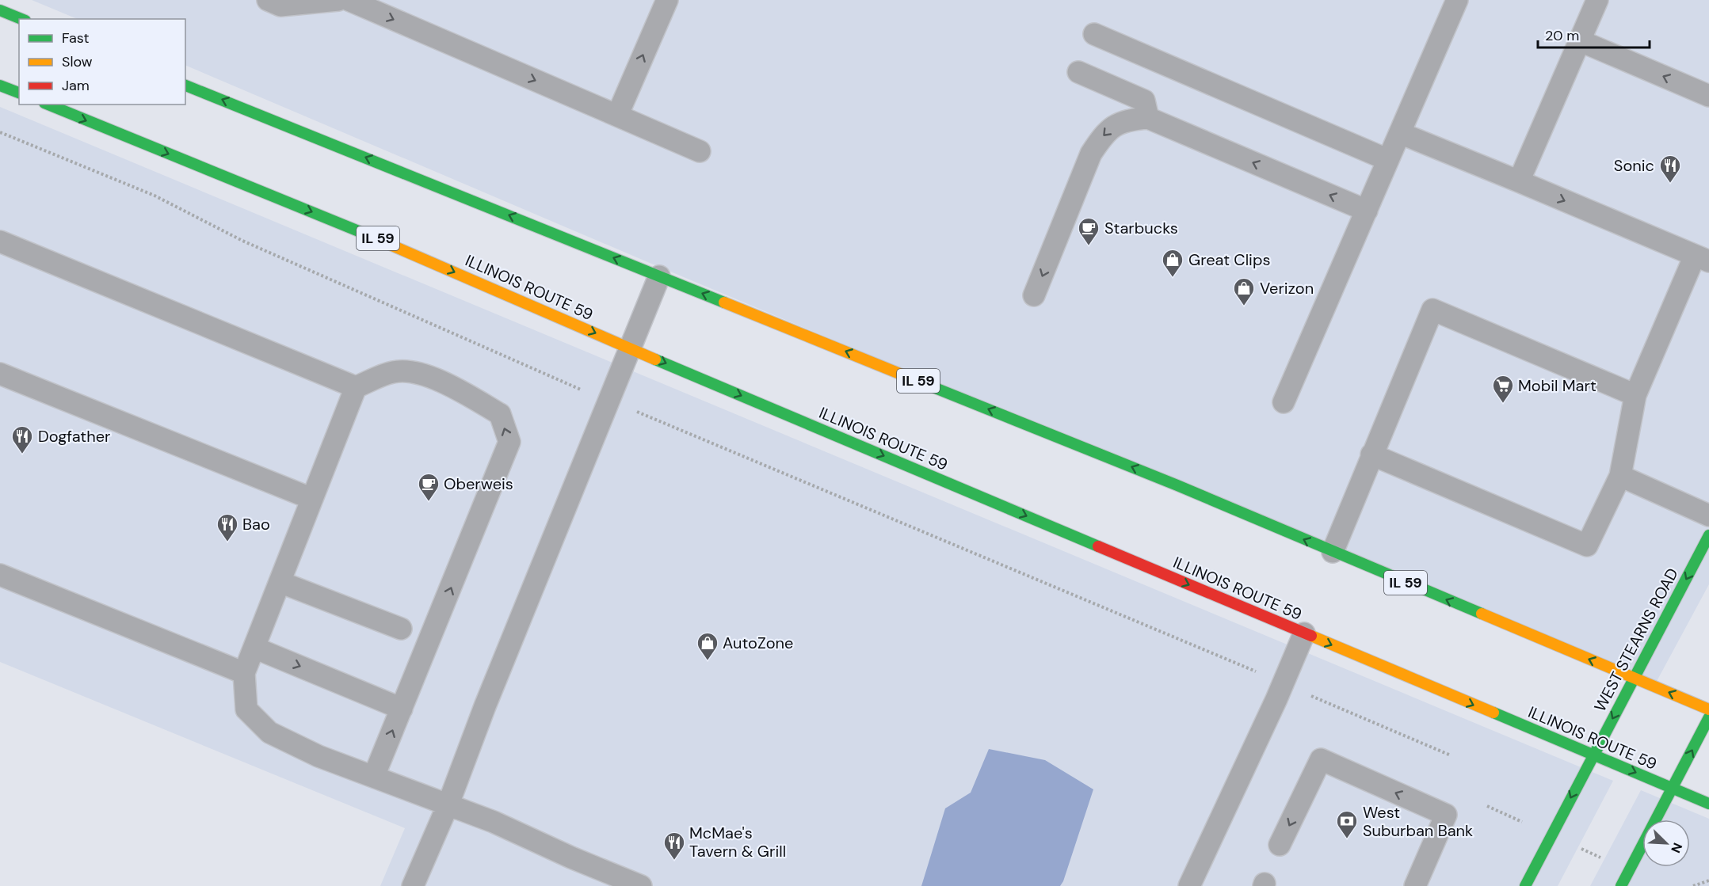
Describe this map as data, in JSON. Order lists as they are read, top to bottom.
{
  "streets": {
    "main road": ["IL 59", "ILLINOIS ROUTE 59", "WEST STEARNS ROAD"]
  },
  "crossings": [
    ["IL 59", "WEST STEARNS ROAD"],
    ["ILLINOIS ROUTE 59", "WEST STEARNS ROAD"]
  ],
  "places": {
    "restaurant": [
      "Sonic",
      "Dogfather",
      "Bao",
      "McMae's Tavern & Grill"
    ],
    "cafe": ["Starbucks", "Oberweis"],
    "shop": ["Great Clips", "Verizon", "AutoZone"],
    "supermarket": ["Mobil Mart"],
    "bank": ["West Suburban Bank"]
  },
  "legend": ["Fast", "Slow", "Jam"],
  "scale_bar": "20 m",
  "north": "bottom right"
}
